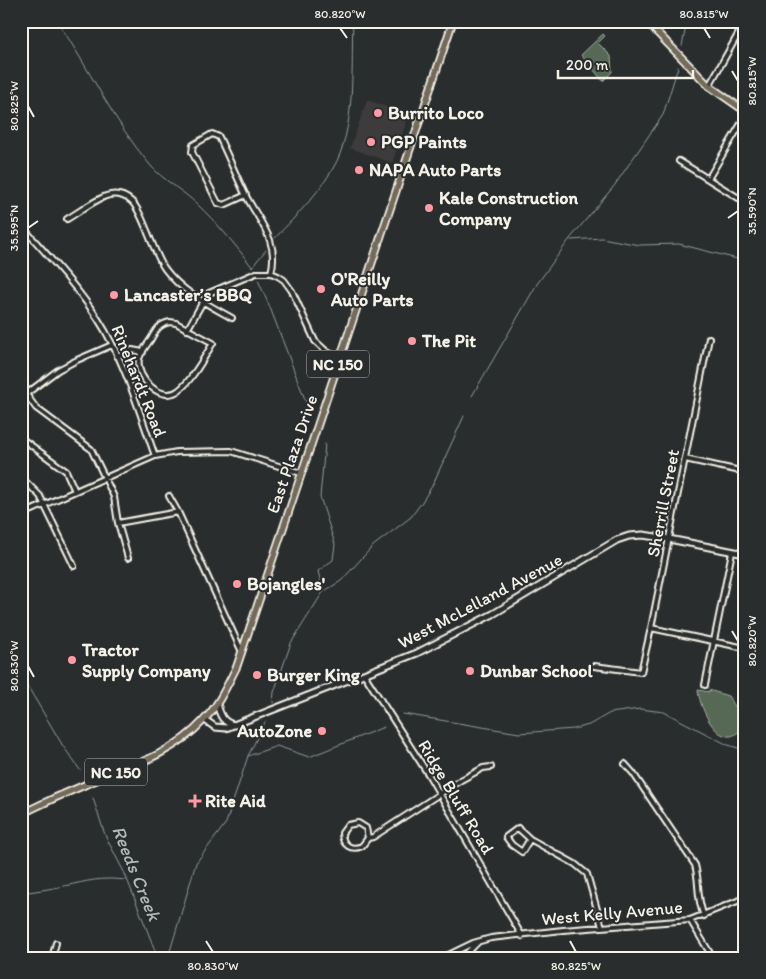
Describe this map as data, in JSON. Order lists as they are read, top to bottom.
{
  "streets": {
    "main road": ["NC 150", "East Plaza Drive"],
    "street": [
      "Rinehardt Road",
      "Sherrill Street",
      "West McLelland Avenue",
      "Ridge Bluff Road",
      "West Kelly Avenue"
    ]
  },
  "crossings": [
    ["NC 150", "East Plaza Drive"],
    ["NC 150", "West McLelland Avenue"],
    ["East Plaza Drive", "West McLelland Avenue"],
    ["Sherrill Street", "West McLelland Avenue"],
    ["West McLelland Avenue", "Ridge Bluff Road"],
    ["Ridge Bluff Road", "West Kelly Avenue"]
  ],
  "water": ["Reeds Creek"],
  "places": {
    "other": [
      "Burrito Loco",
      "PGP Paints",
      "NAPA Auto Parts",
      "Kale Construction Company",
      "O'Reilly Auto Parts",
      "Lancaster’s BBQ",
      "The Pit",
      "Bojangles'",
      "Tractor Supply Company",
      "Dunbar School",
      "Burger King",
      "AutoZone"
    ],
    "health": ["Rite Aid"]
  },
  "scale_bar": "200 m",
  "coordinates": [
    "80.820°W",
    "80.815°W",
    "80.825°W",
    "35.590°N",
    "35.595°N",
    "80.830°W"
  ]
}
